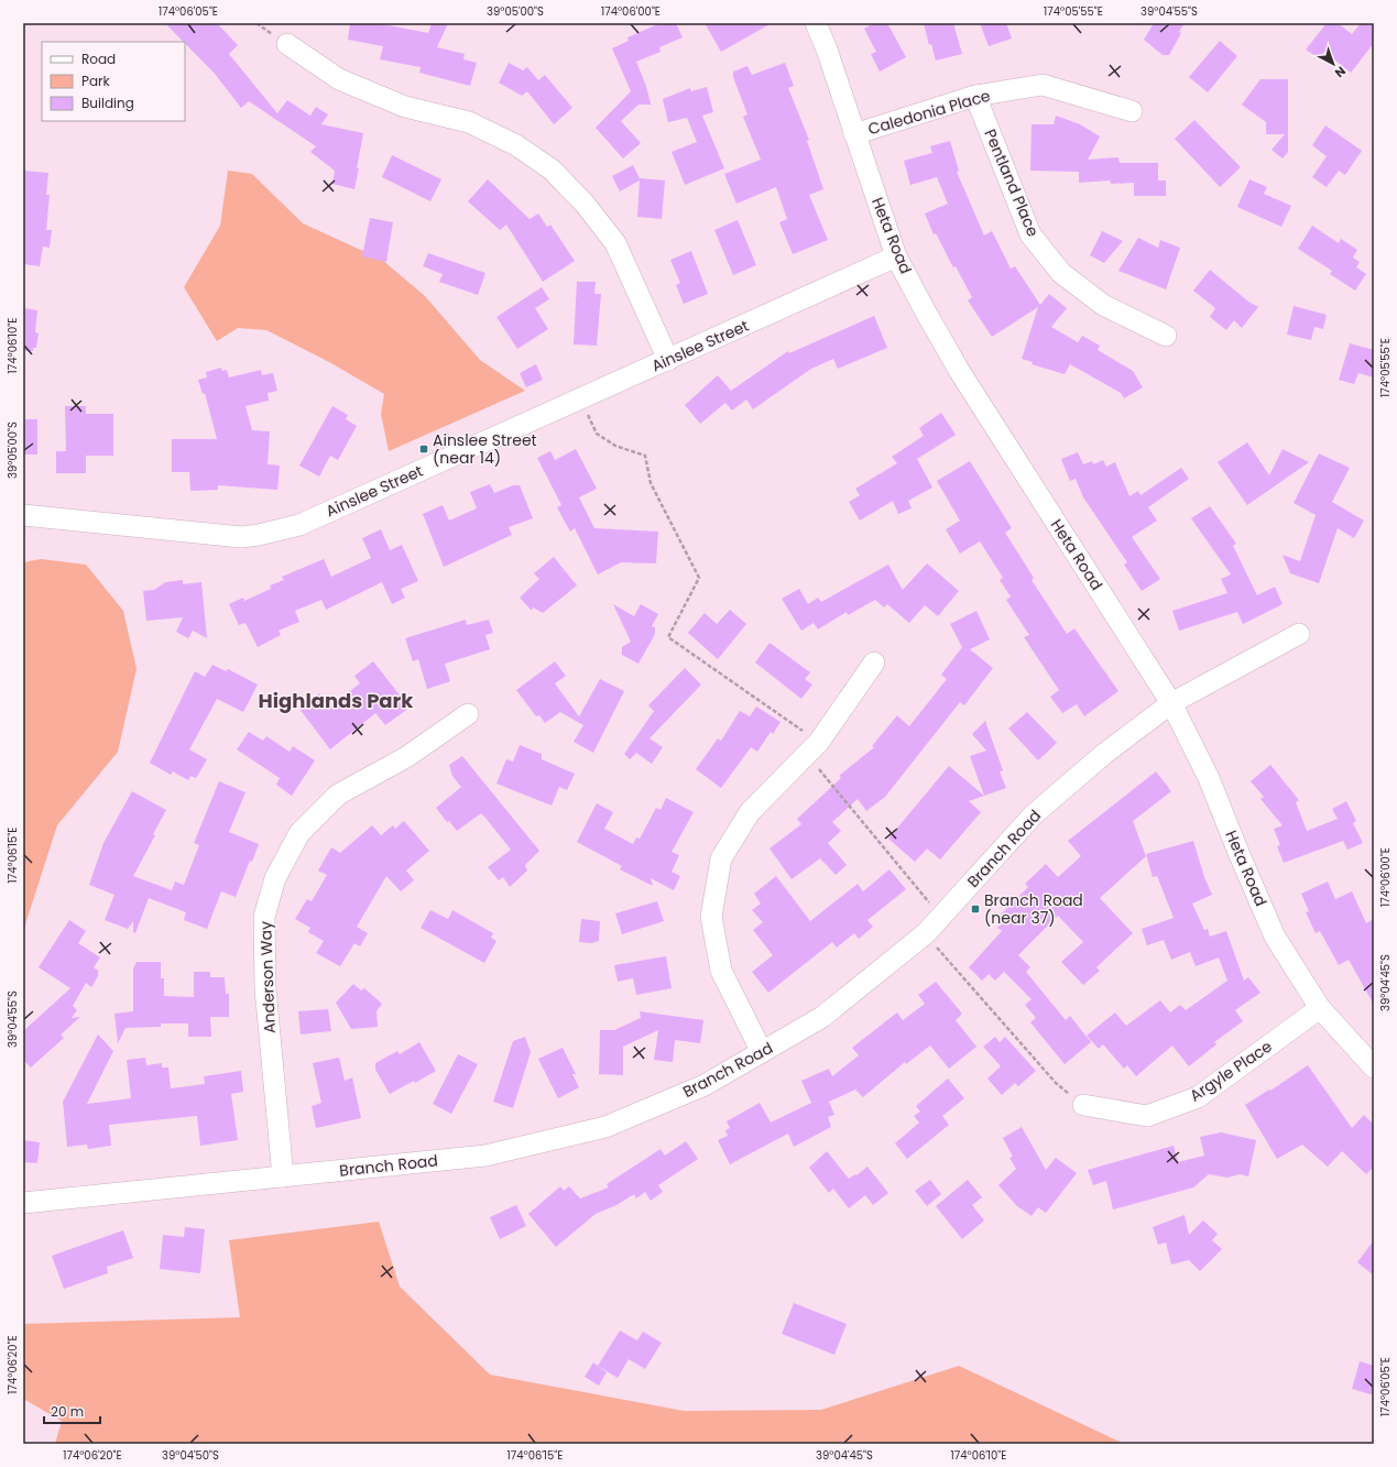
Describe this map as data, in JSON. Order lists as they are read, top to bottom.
{
  "streets": {
    "street": [
      "Caledonia Place",
      "Pentland Place",
      "Heta Road",
      "Ainslee Street",
      "Branch Road",
      "Anderson Way",
      "Argyle Place"
    ]
  },
  "crossings": [
    ["Caledonia Place", "Pentland Place"],
    ["Caledonia Place", "Heta Road"],
    ["Heta Road", "Ainslee Street"],
    ["Heta Road", "Branch Road"],
    ["Heta Road", "Argyle Place"],
    ["Branch Road", "Anderson Way"]
  ],
  "districts": ["Highlands Park"],
  "places": {
    "transit": ["Ainslee Street (near 14)", "Branch Road (near 37)"]
  },
  "legend": ["Road", "Park", "Building"],
  "scale_bar": "20 m",
  "north": "bottom right",
  "coordinates": [
    "174°06'05\"E",
    "39°05'00\"S",
    "174°06'00\"E",
    "174°05'55\"E",
    "39°04'55\"S",
    "174°06'10\"E",
    "174°06'15\"E",
    "39°04'45\"S",
    "174°06'20\"E",
    "39°04'50\"S"
  ]
}
